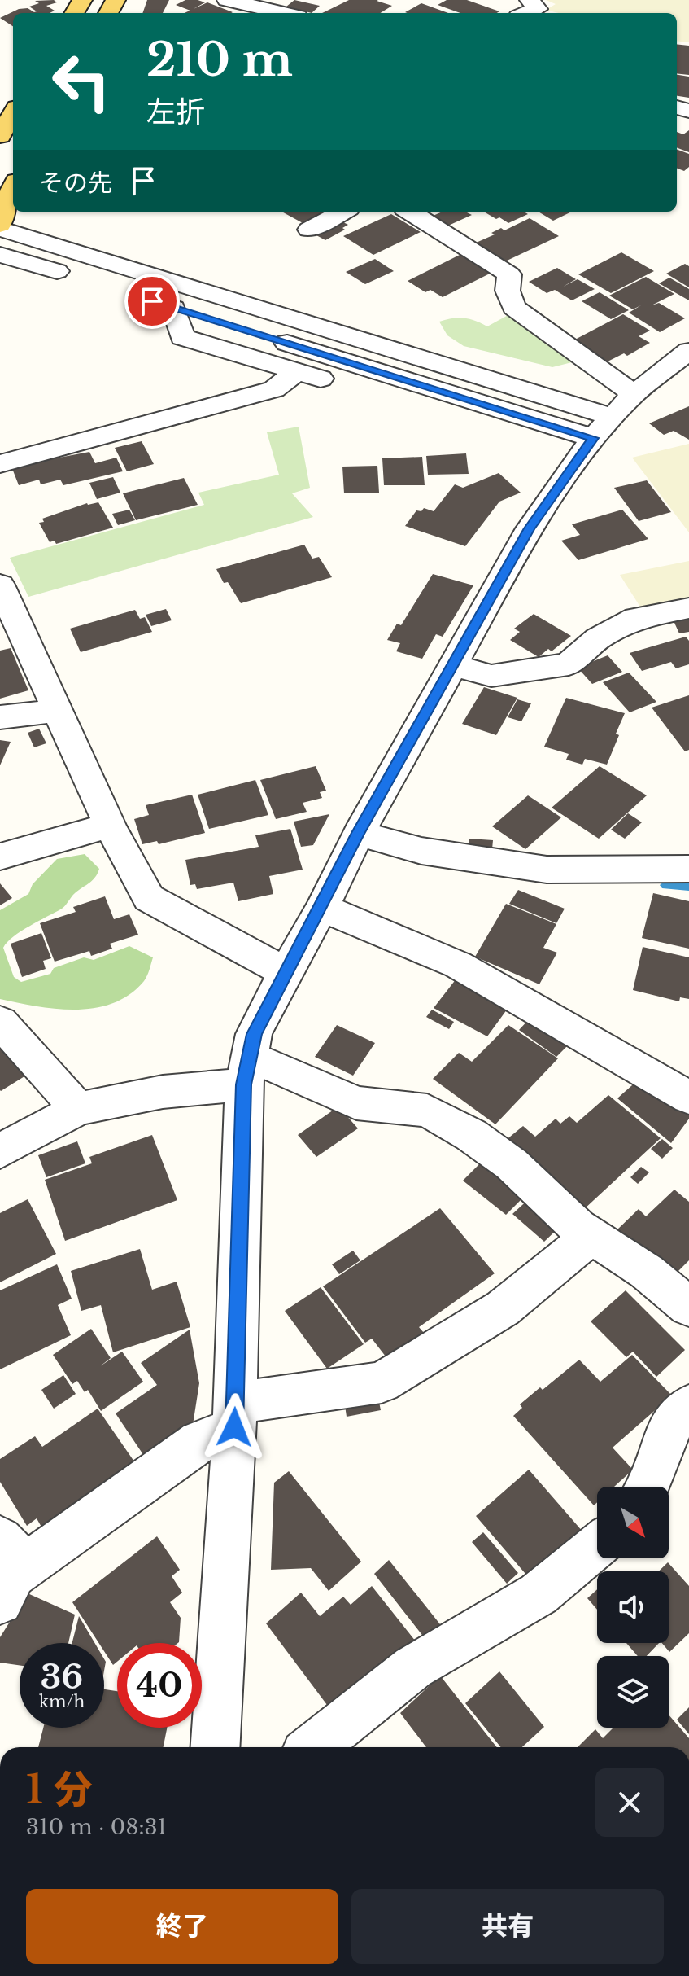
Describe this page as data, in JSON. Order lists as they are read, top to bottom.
{
  "north": "bottom right",
  "page": {
    "turn": ["210 m", "左折"],
    "then": "その先",
    "speed": "36 km/h",
    "limit": "40",
    "heading": ["1 分", "310 m · 08:31"],
    "buttons": ["終了", "共有"]
  }
}
